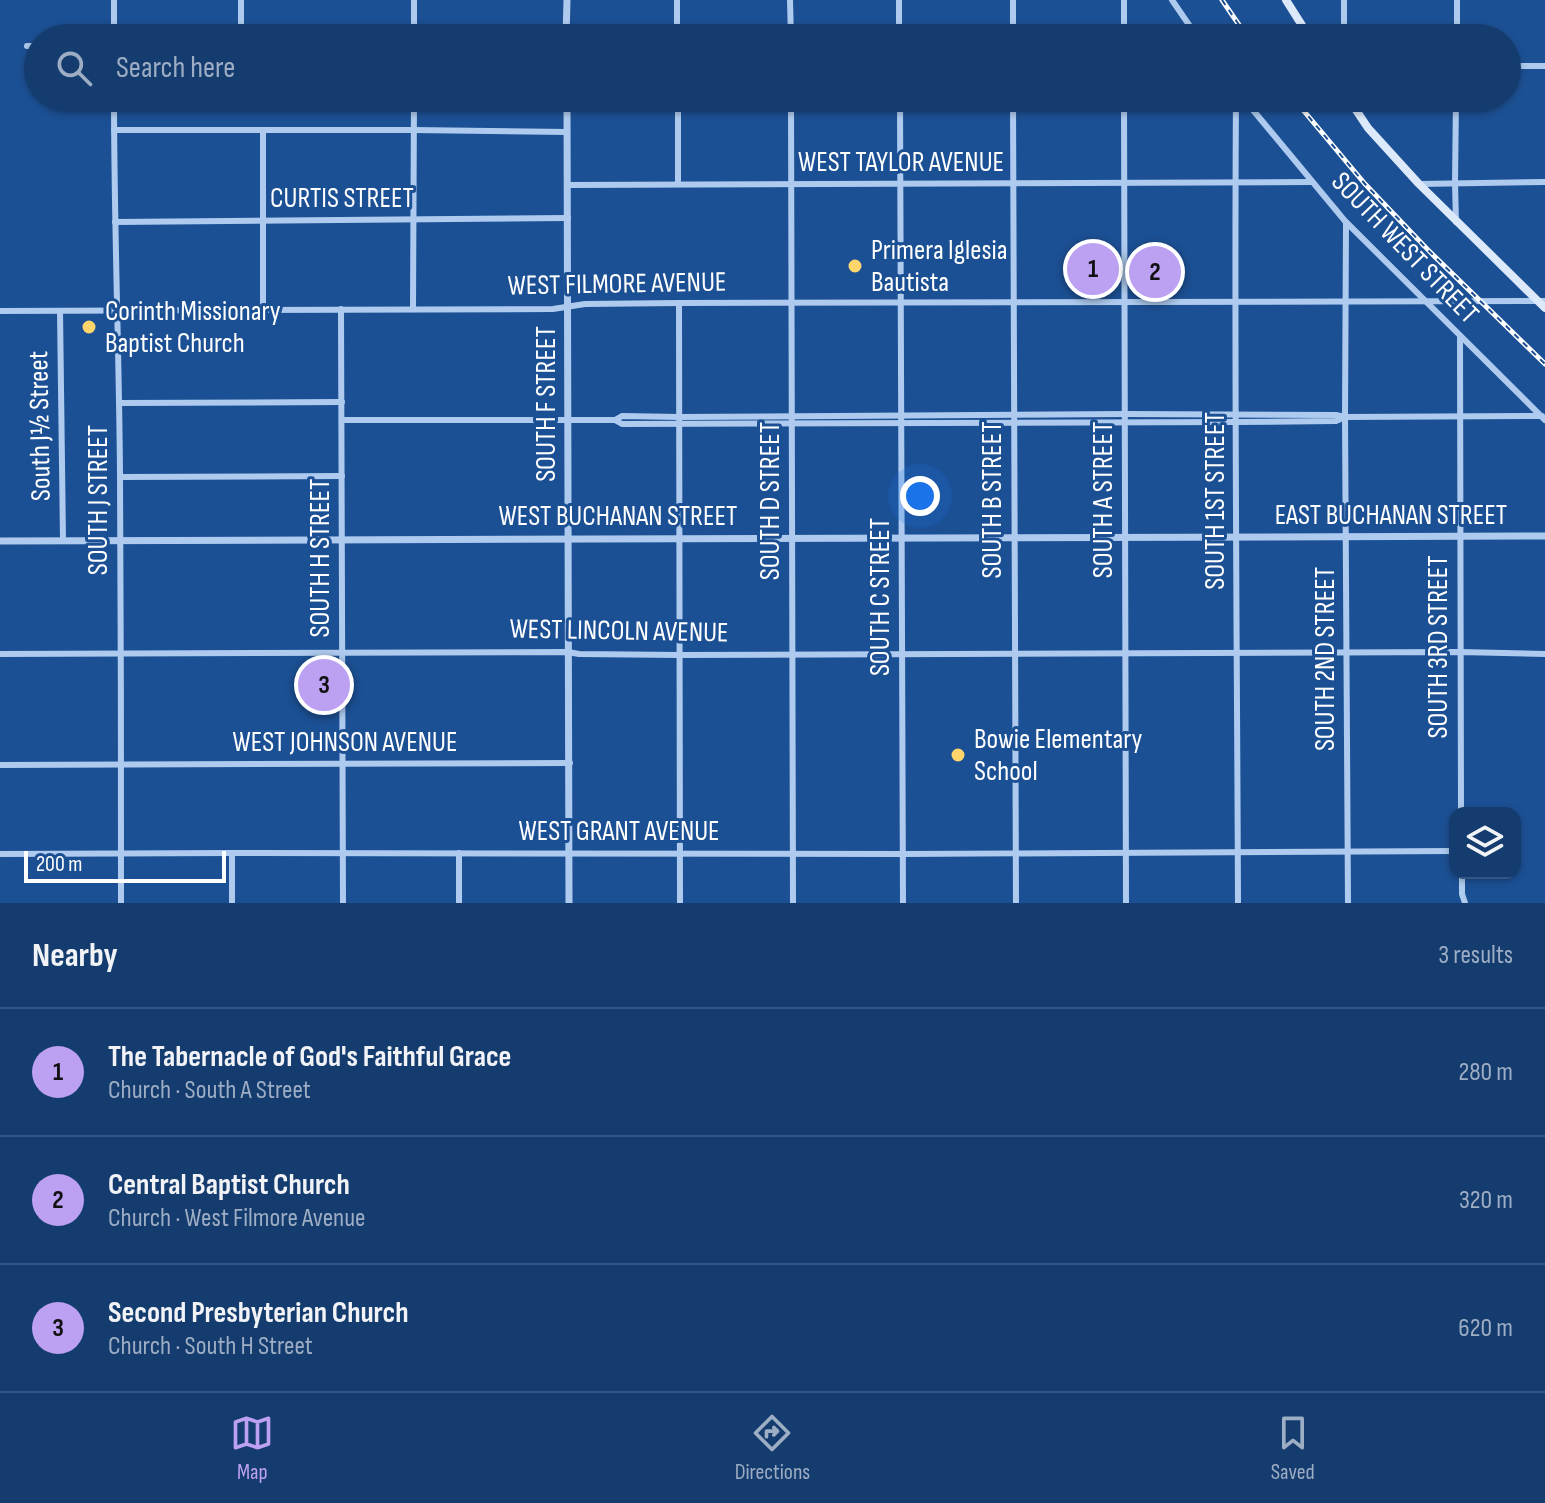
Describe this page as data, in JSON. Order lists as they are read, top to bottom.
{
  "streets": {
    "street": [
      "WEST TAYLOR AVENUE",
      "CURTIS STREET",
      "SOUTH WEST STREET",
      "WEST FILMORE AVENUE",
      "SOUTH F STREET",
      "South J½ Street",
      "SOUTH J STREET",
      "SOUTH B STREET",
      "SOUTH A STREET",
      "SOUTH D STREET",
      "SOUTH 1ST STREET",
      "EAST BUCHANAN STREET",
      "WEST BUCHANAN STREET",
      "SOUTH H STREET",
      "SOUTH C STREET",
      "WEST LINCOLN AVENUE",
      "SOUTH 3RD STREET",
      "SOUTH 2ND STREET",
      "WEST JOHNSON AVENUE",
      "WEST GRANT AVENUE"
    ]
  },
  "crossings": [
    ["WEST TAYLOR AVENUE", "SOUTH WEST STREET"],
    ["WEST TAYLOR AVENUE", "SOUTH F STREET"],
    ["WEST TAYLOR AVENUE", "SOUTH B STREET"],
    ["WEST TAYLOR AVENUE", "SOUTH A STREET"],
    ["WEST TAYLOR AVENUE", "SOUTH D STREET"],
    ["WEST TAYLOR AVENUE", "SOUTH 1ST STREET"],
    ["WEST TAYLOR AVENUE", "SOUTH C STREET"],
    ["CURTIS STREET", "SOUTH F STREET"],
    ["CURTIS STREET", "SOUTH J STREET"],
    ["SOUTH WEST STREET", "WEST FILMORE AVENUE"],
    ["SOUTH WEST STREET", "SOUTH 3RD STREET"],
    ["SOUTH WEST STREET", "SOUTH 2ND STREET"],
    ["WEST FILMORE AVENUE", "SOUTH F STREET"],
    ["WEST FILMORE AVENUE", "South J½ Street"],
    ["WEST FILMORE AVENUE", "SOUTH J STREET"],
    ["WEST FILMORE AVENUE", "SOUTH B STREET"],
    ["WEST FILMORE AVENUE", "SOUTH A STREET"],
    ["WEST FILMORE AVENUE", "SOUTH D STREET"],
    ["WEST FILMORE AVENUE", "SOUTH 1ST STREET"],
    ["WEST FILMORE AVENUE", "SOUTH H STREET"],
    ["WEST FILMORE AVENUE", "SOUTH C STREET"],
    ["WEST FILMORE AVENUE", "SOUTH 2ND STREET"],
    ["SOUTH F STREET", "WEST BUCHANAN STREET"],
    ["SOUTH F STREET", "WEST LINCOLN AVENUE"],
    ["SOUTH F STREET", "WEST JOHNSON AVENUE"],
    ["SOUTH F STREET", "WEST GRANT AVENUE"],
    ["South J½ Street", "WEST BUCHANAN STREET"],
    ["SOUTH J STREET", "WEST BUCHANAN STREET"],
    ["SOUTH J STREET", "WEST LINCOLN AVENUE"],
    ["SOUTH J STREET", "WEST JOHNSON AVENUE"],
    ["SOUTH J STREET", "WEST GRANT AVENUE"],
    ["SOUTH B STREET", "WEST BUCHANAN STREET"],
    ["SOUTH B STREET", "WEST LINCOLN AVENUE"],
    ["SOUTH B STREET", "WEST GRANT AVENUE"],
    ["SOUTH A STREET", "WEST BUCHANAN STREET"],
    ["SOUTH A STREET", "WEST LINCOLN AVENUE"],
    ["SOUTH A STREET", "WEST GRANT AVENUE"],
    ["SOUTH D STREET", "WEST BUCHANAN STREET"],
    ["SOUTH D STREET", "WEST LINCOLN AVENUE"],
    ["SOUTH D STREET", "WEST GRANT AVENUE"],
    ["SOUTH 1ST STREET", "EAST BUCHANAN STREET"],
    ["SOUTH 1ST STREET", "WEST BUCHANAN STREET"],
    ["SOUTH 1ST STREET", "WEST LINCOLN AVENUE"],
    ["SOUTH 1ST STREET", "WEST GRANT AVENUE"],
    ["EAST BUCHANAN STREET", "WEST BUCHANAN STREET"],
    ["EAST BUCHANAN STREET", "SOUTH 3RD STREET"],
    ["EAST BUCHANAN STREET", "SOUTH 2ND STREET"],
    ["WEST BUCHANAN STREET", "SOUTH H STREET"],
    ["WEST BUCHANAN STREET", "SOUTH C STREET"],
    ["SOUTH H STREET", "WEST LINCOLN AVENUE"],
    ["SOUTH H STREET", "WEST JOHNSON AVENUE"],
    ["SOUTH H STREET", "WEST GRANT AVENUE"],
    ["SOUTH C STREET", "WEST LINCOLN AVENUE"],
    ["SOUTH C STREET", "WEST GRANT AVENUE"],
    ["WEST LINCOLN AVENUE", "SOUTH 3RD STREET"],
    ["WEST LINCOLN AVENUE", "SOUTH 2ND STREET"],
    ["SOUTH 2ND STREET", "WEST GRANT AVENUE"]
  ],
  "places": ["Primera Iglesia Bautista", "Corinth Missionary Baptist Church", "Bowie Elementary School"],
  "scale_bar": "200 m",
  "page": {
    "search": "Search here",
    "pins": ["1", "2", "3"],
    "scale": "200 m",
    "heading": ["Nearby", "3 results"],
    "list": [
      {
        "mark": "1",
        "name": "The Tabernacle of God's Faithful Grace",
        "note": "Church · South A Street",
        "value": "280 m"
      },
      {
        "mark": "2",
        "name": "Central Baptist Church",
        "note": "Church · West Filmore Avenue",
        "value": "320 m"
      },
      {
        "mark": "3",
        "name": "Second Presbyterian Church",
        "note": "Church · South H Street",
        "value": "620 m"
      }
    ],
    "nav": ["Map", "Directions", "Saved"]
  }
}
